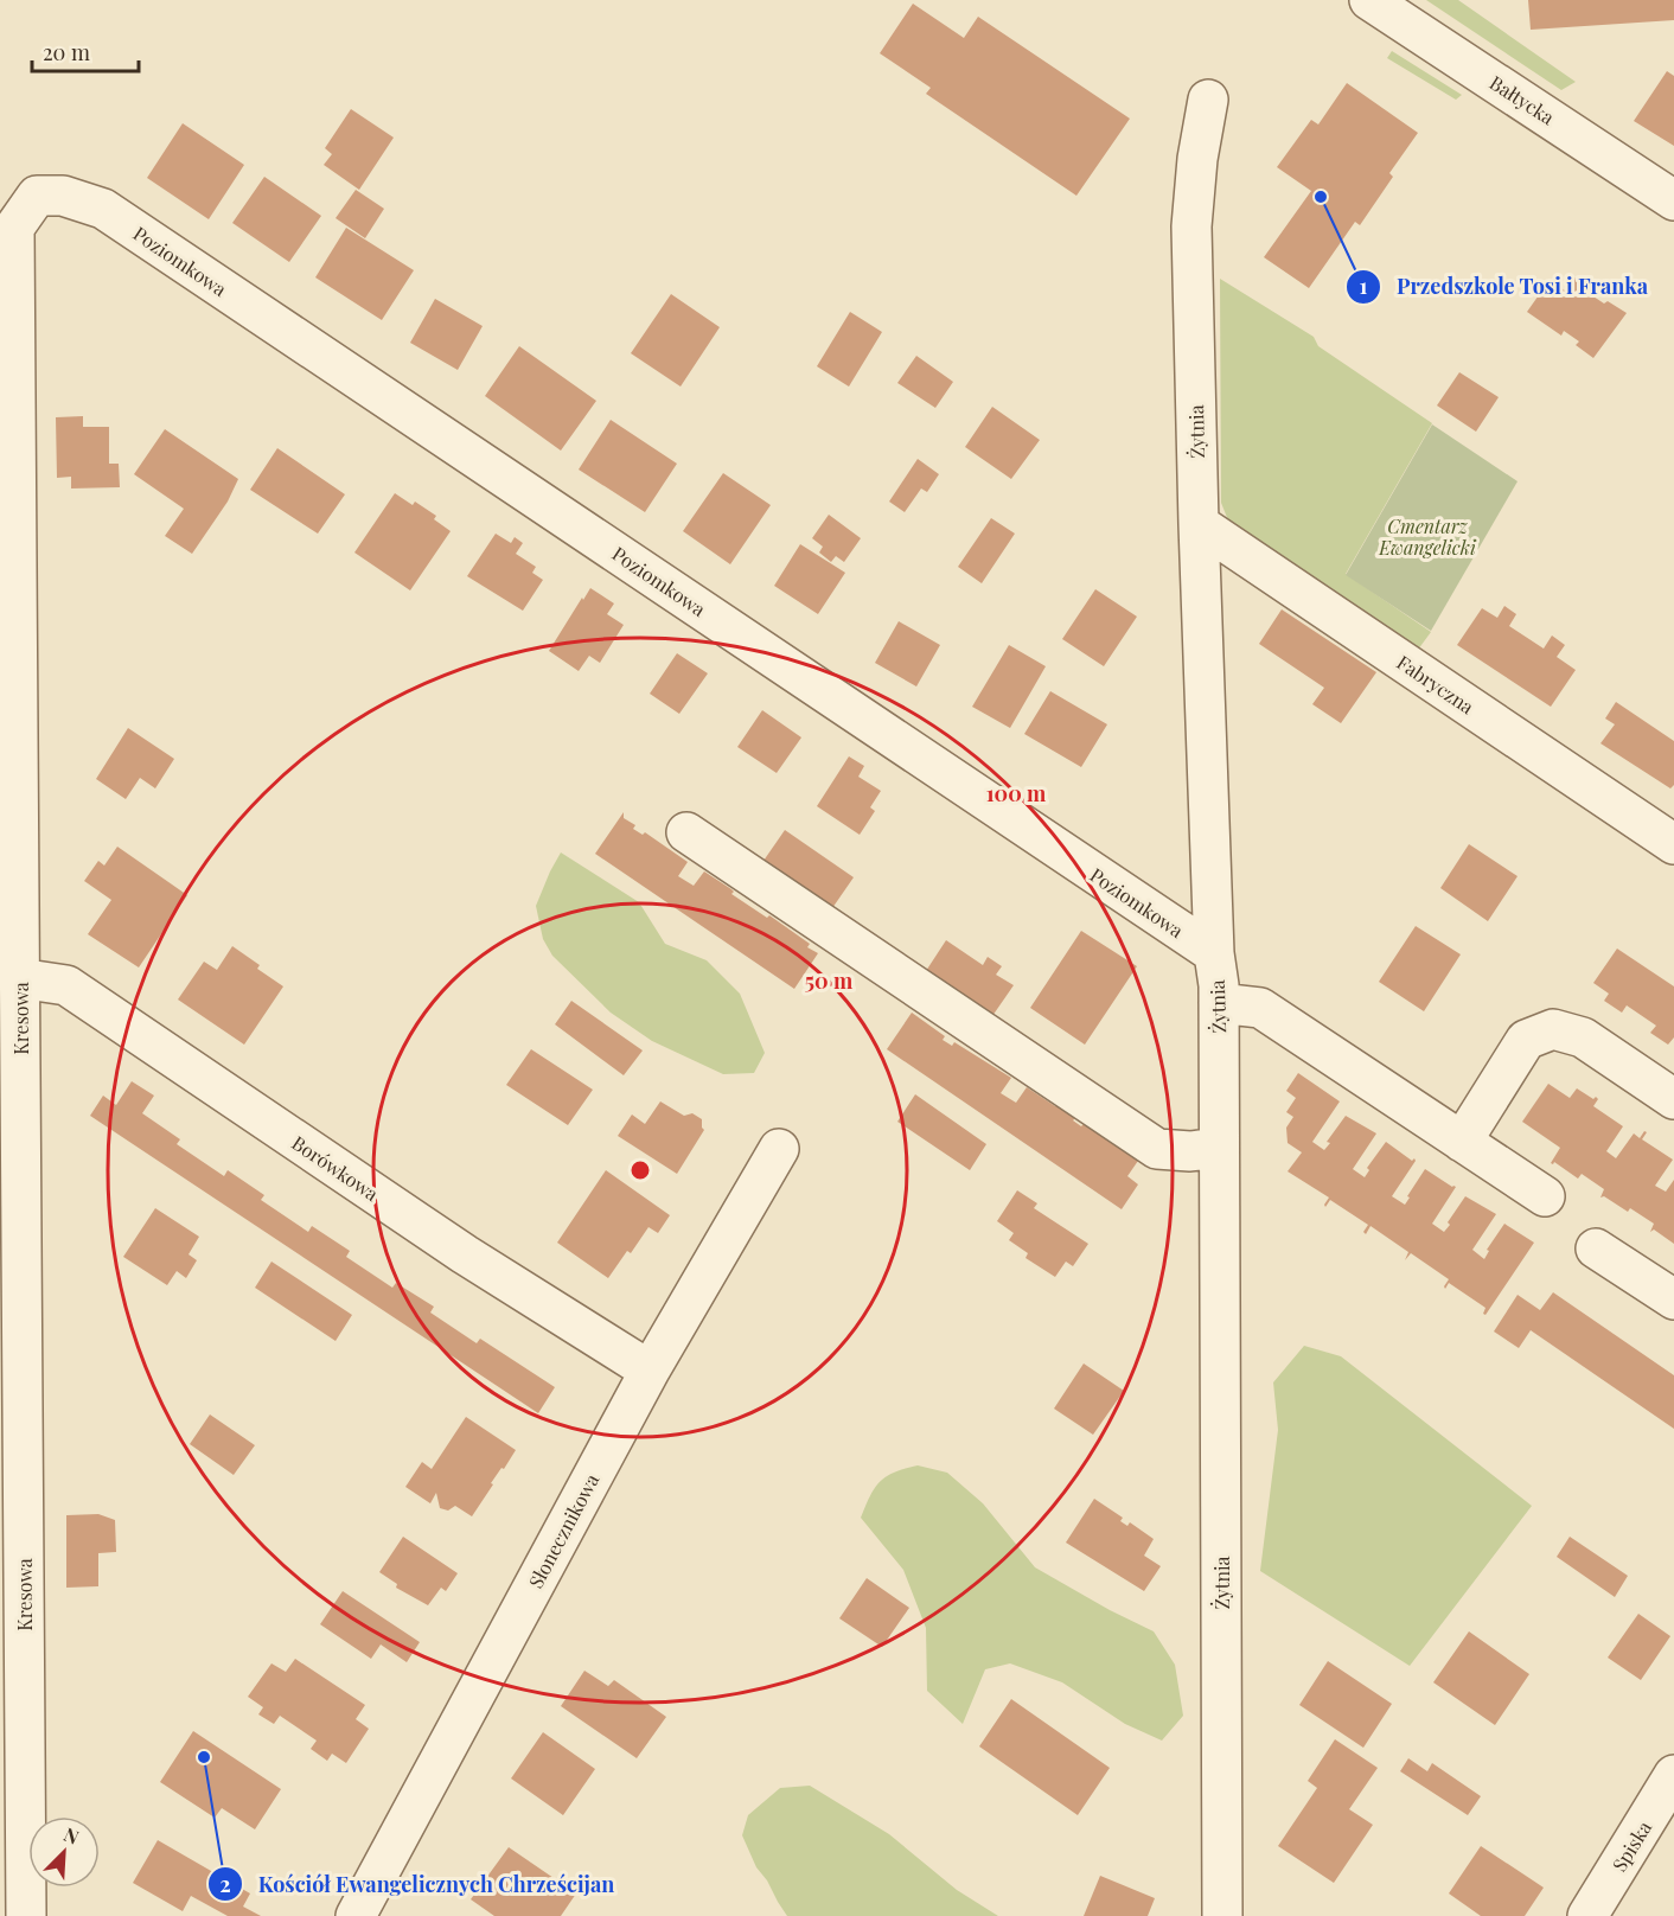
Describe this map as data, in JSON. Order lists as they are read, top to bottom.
{
  "streets": {
    "street": [
      "Bałtycka",
      "Poziomkowa",
      "Żytnia",
      "Fabryczna",
      "Kresowa",
      "Borówkowa",
      "Słonecznikowa",
      "Spiska"
    ]
  },
  "crossings": [
    ["Poziomkowa", "Żytnia"],
    ["Poziomkowa", "Kresowa"],
    ["Żytnia", "Fabryczna"],
    ["Kresowa", "Borówkowa"],
    ["Borówkowa", "Słonecznikowa"]
  ],
  "parks": ["Cmentarz Ewangelicki"],
  "places": ["Przedszkole Tosi i Franka", "Kościół Ewangelicznych Chrześcijan"],
  "scale_bar": "20 m",
  "north": "top right",
  "rings": ["100 m", "50 m"]
}
